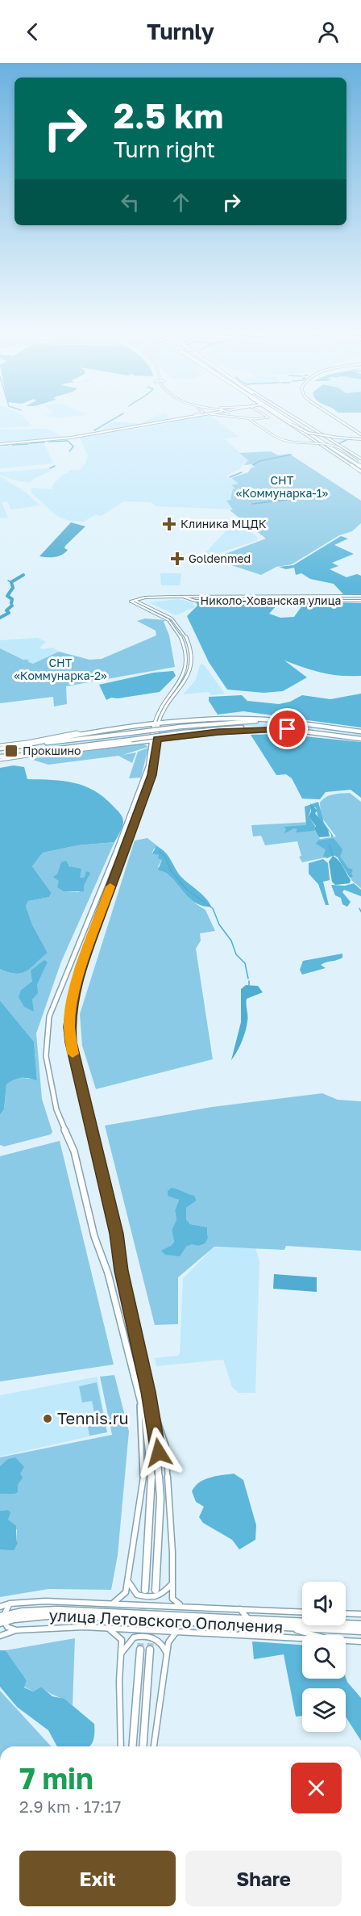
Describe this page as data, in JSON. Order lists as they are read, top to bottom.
{
  "streets": {
    "main road": ["улица Летовского Ополчения"],
    "street": ["Николо-Хованская улица"]
  },
  "parks": ["СНТ «Коммунарка-1»", "СНТ «Коммунарка-2»"],
  "places": {
    "health": ["Клиника МЦДК", "Goldenmed"],
    "transit": ["Прокшино"],
    "other": ["Tennis.ru"]
  },
  "page": {
    "header": "Turnly",
    "turn": ["2.5 km", "Turn right"],
    "heading": ["7 min", "2.9 km · 17:17"],
    "buttons": ["Exit", "Share"]
  }
}
